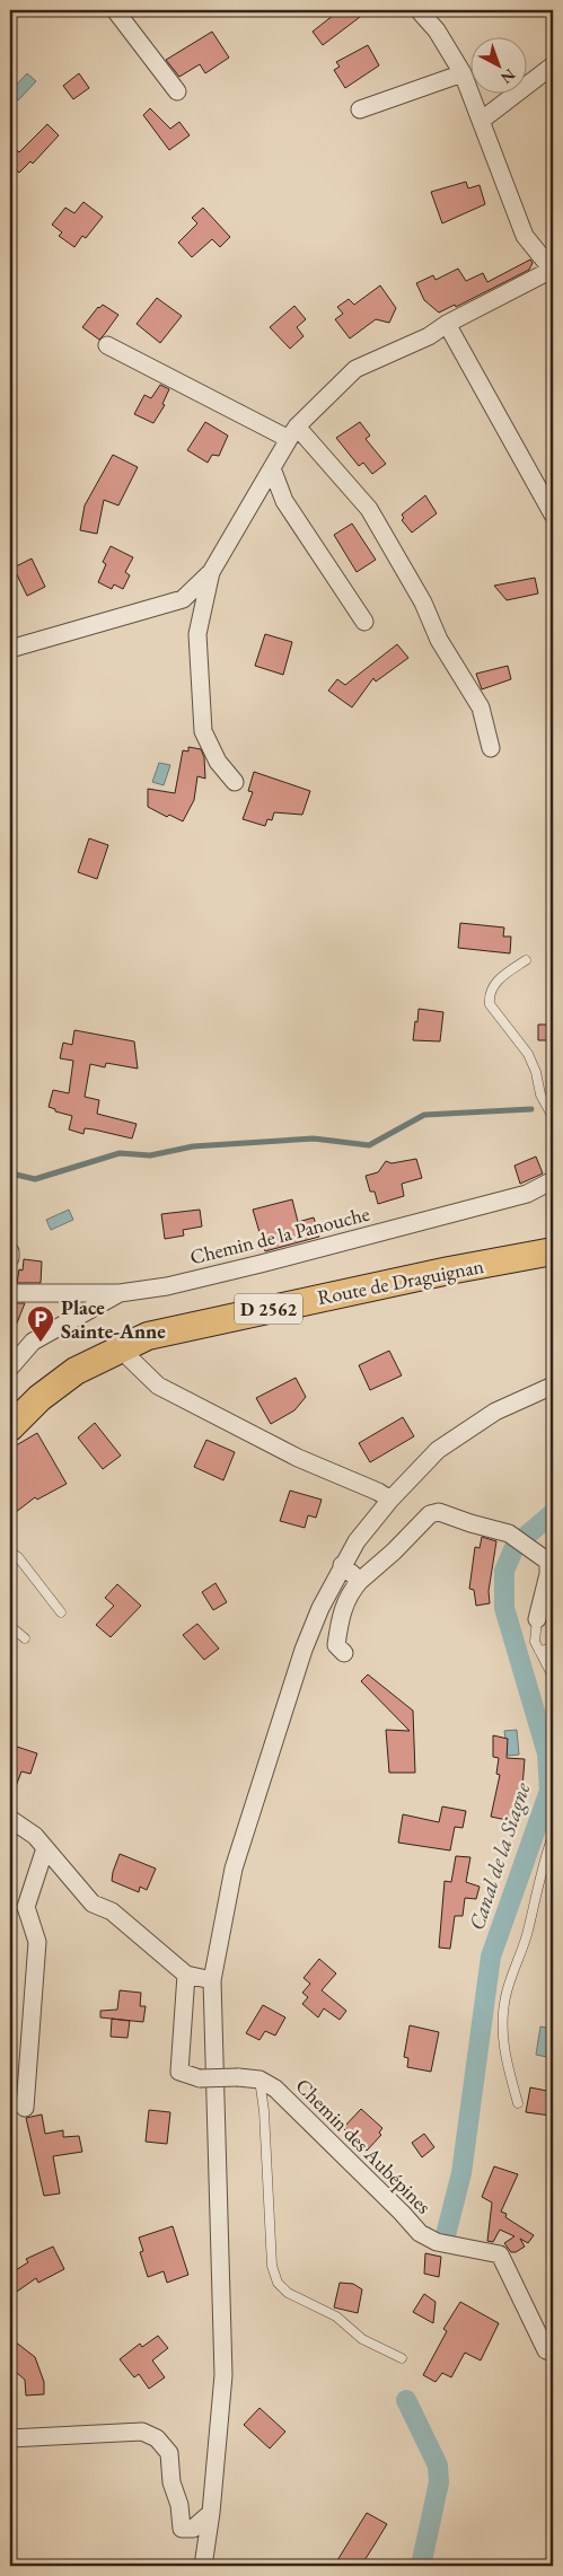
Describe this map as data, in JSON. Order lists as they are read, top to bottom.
{
  "streets": {
    "main road": ["Route de Draguignan", "D 2562"],
    "street": ["Chemin de la Panouche", "Chemin des Aubépines"]
  },
  "water": ["Canal de la Siagne"],
  "places": {
    "parking": ["Place Sainte-Anne"]
  },
  "north": "bottom right"
}
